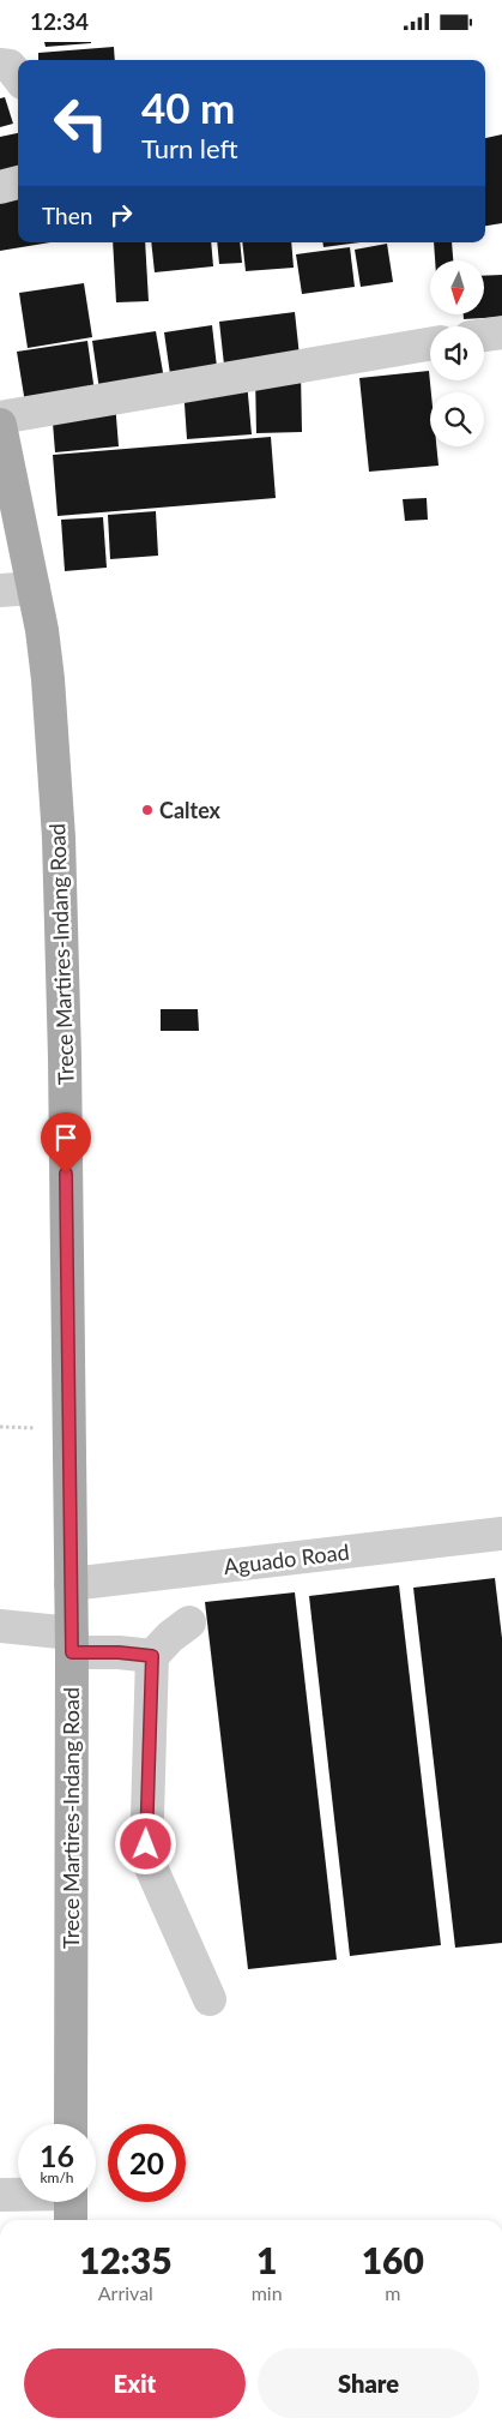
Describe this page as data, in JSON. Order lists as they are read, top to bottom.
{
  "streets": {
    "main road": ["Trece Martires-Indang Road"],
    "street": ["Aguado Road"]
  },
  "crossings": [
    ["Trece Martires-Indang Road", "Aguado Road"]
  ],
  "places": ["Caltex"],
  "north": "bottom",
  "page": {
    "status": "12:34",
    "turn": ["40 m", "Turn left"],
    "then": "Then",
    "speed": "16 km/h",
    "limit": "20",
    "eta": [
      "12:35",
      "Arrival",
      "1",
      "min",
      "160",
      "m"
    ],
    "buttons": ["Exit", "Share"]
  }
}
